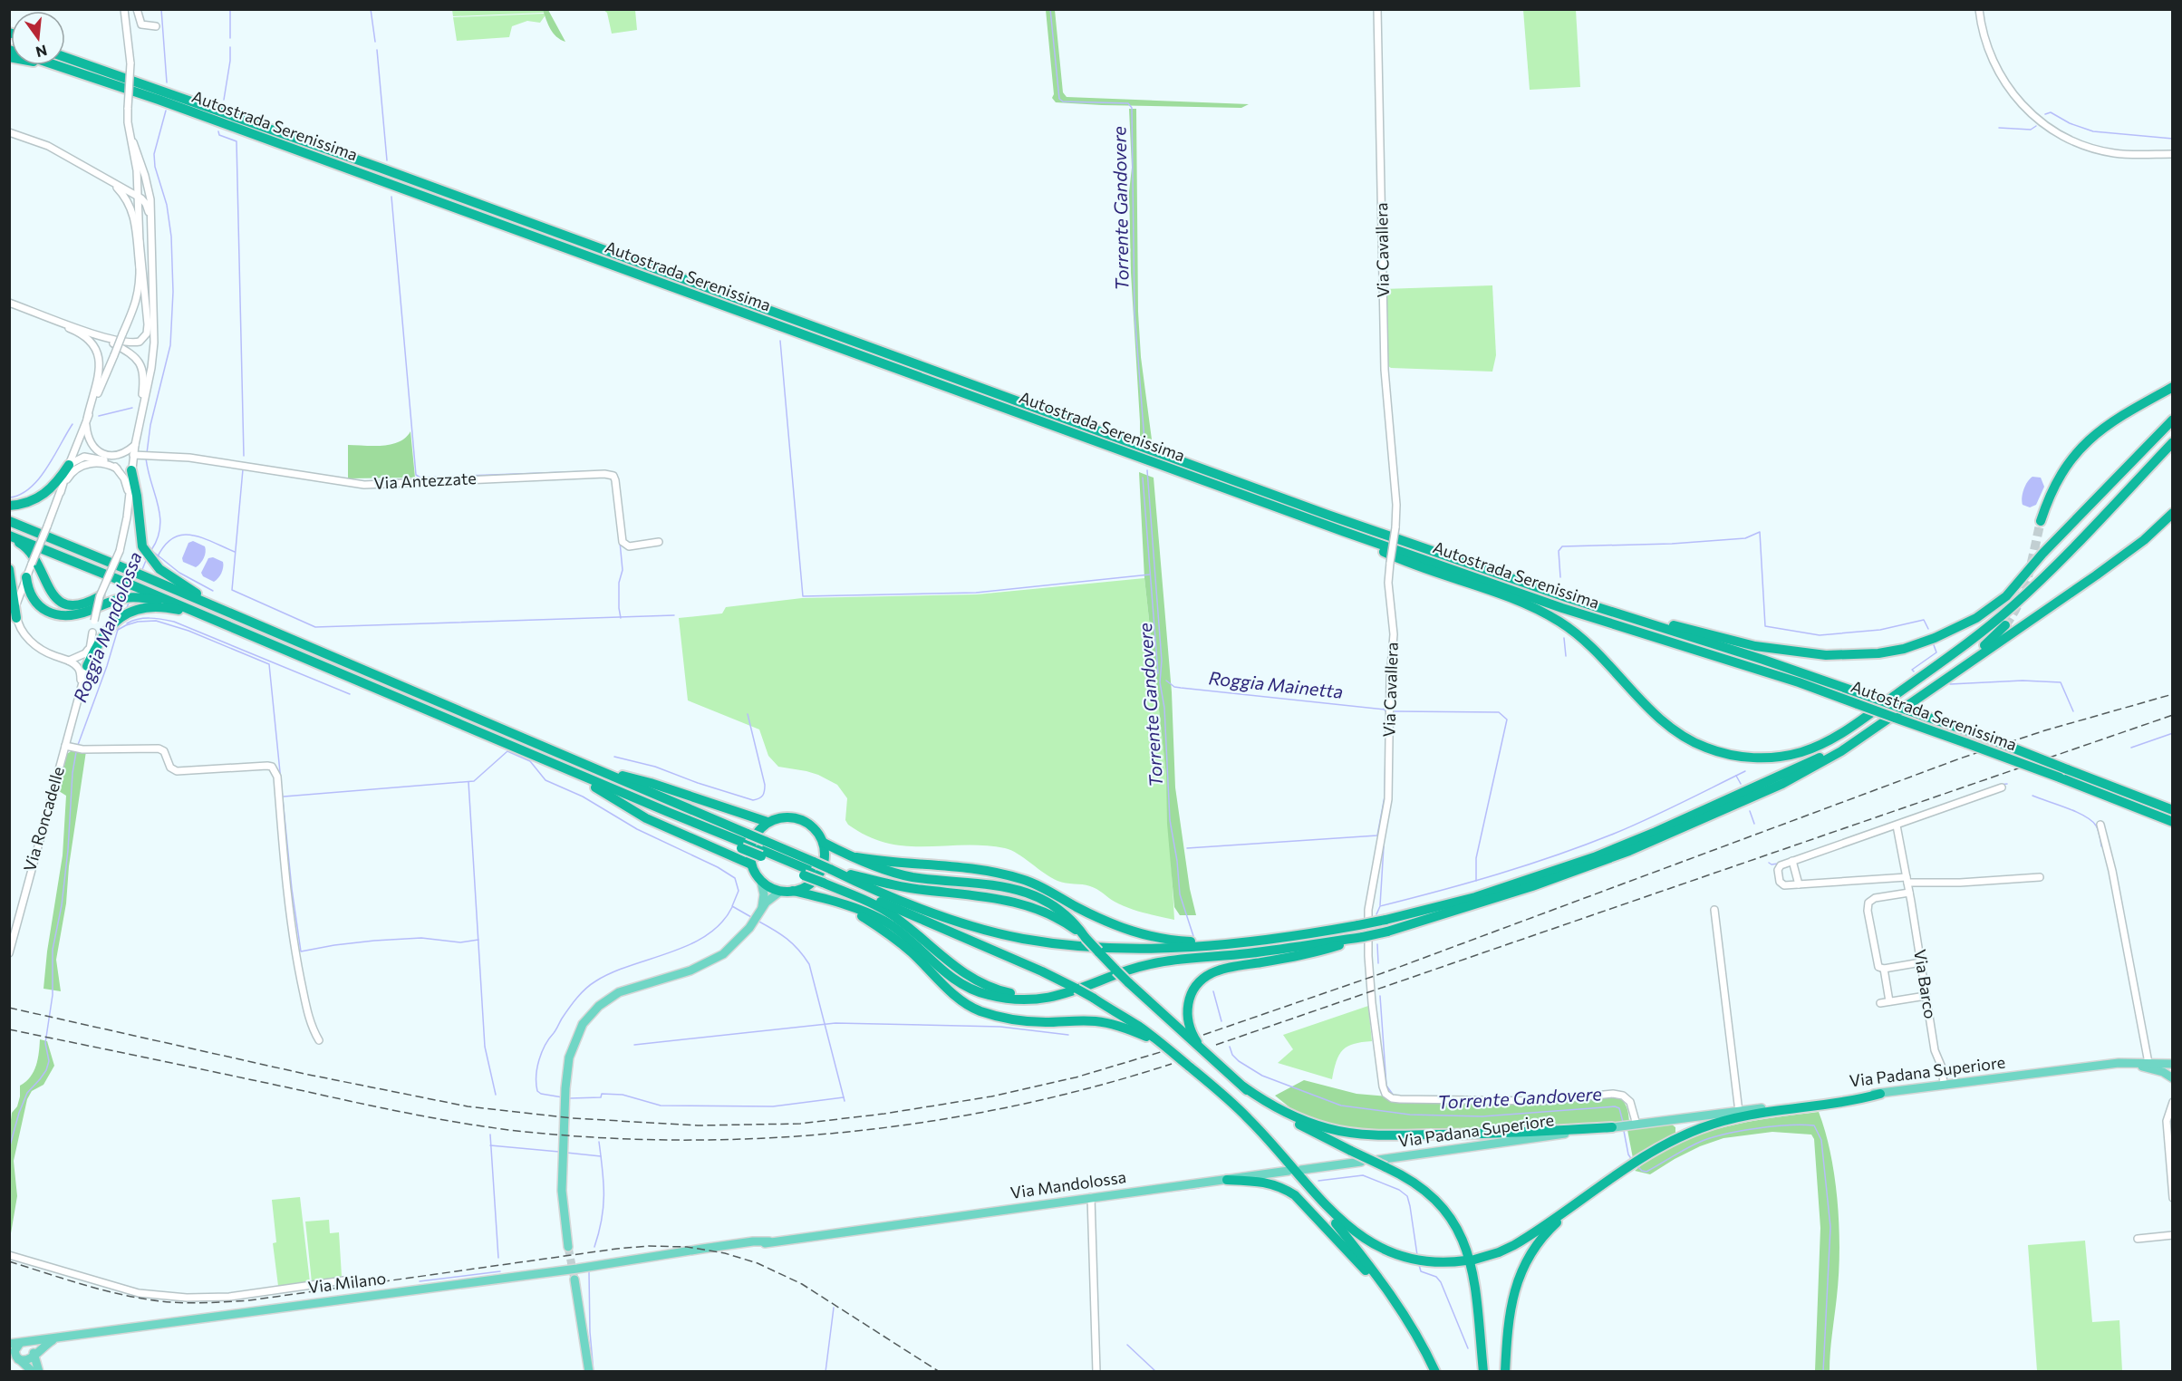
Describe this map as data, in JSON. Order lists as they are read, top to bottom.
{
  "streets": {
    "highway": ["Autostrada Serenissima"],
    "main road": ["Via Padana Superiore", "Via Mandolossa", "Via Milano"],
    "street": [
      "Via Cavallera",
      "Via Antezzate",
      "Via Roncadelle",
      "Via Barco"
    ]
  },
  "crossings": [
    ["Via Cavallera", "Via Padana Superiore"],
    ["Via Antezzate", "Via Roncadelle"],
    ["Via Barco", "Via Padana Superiore"],
    ["Via Mandolossa", "Via Milano"]
  ],
  "water": ["Torrente Gandovere", "Roggia Mandolossa", "Roggia Mainetta"],
  "north": "bottom"
}
